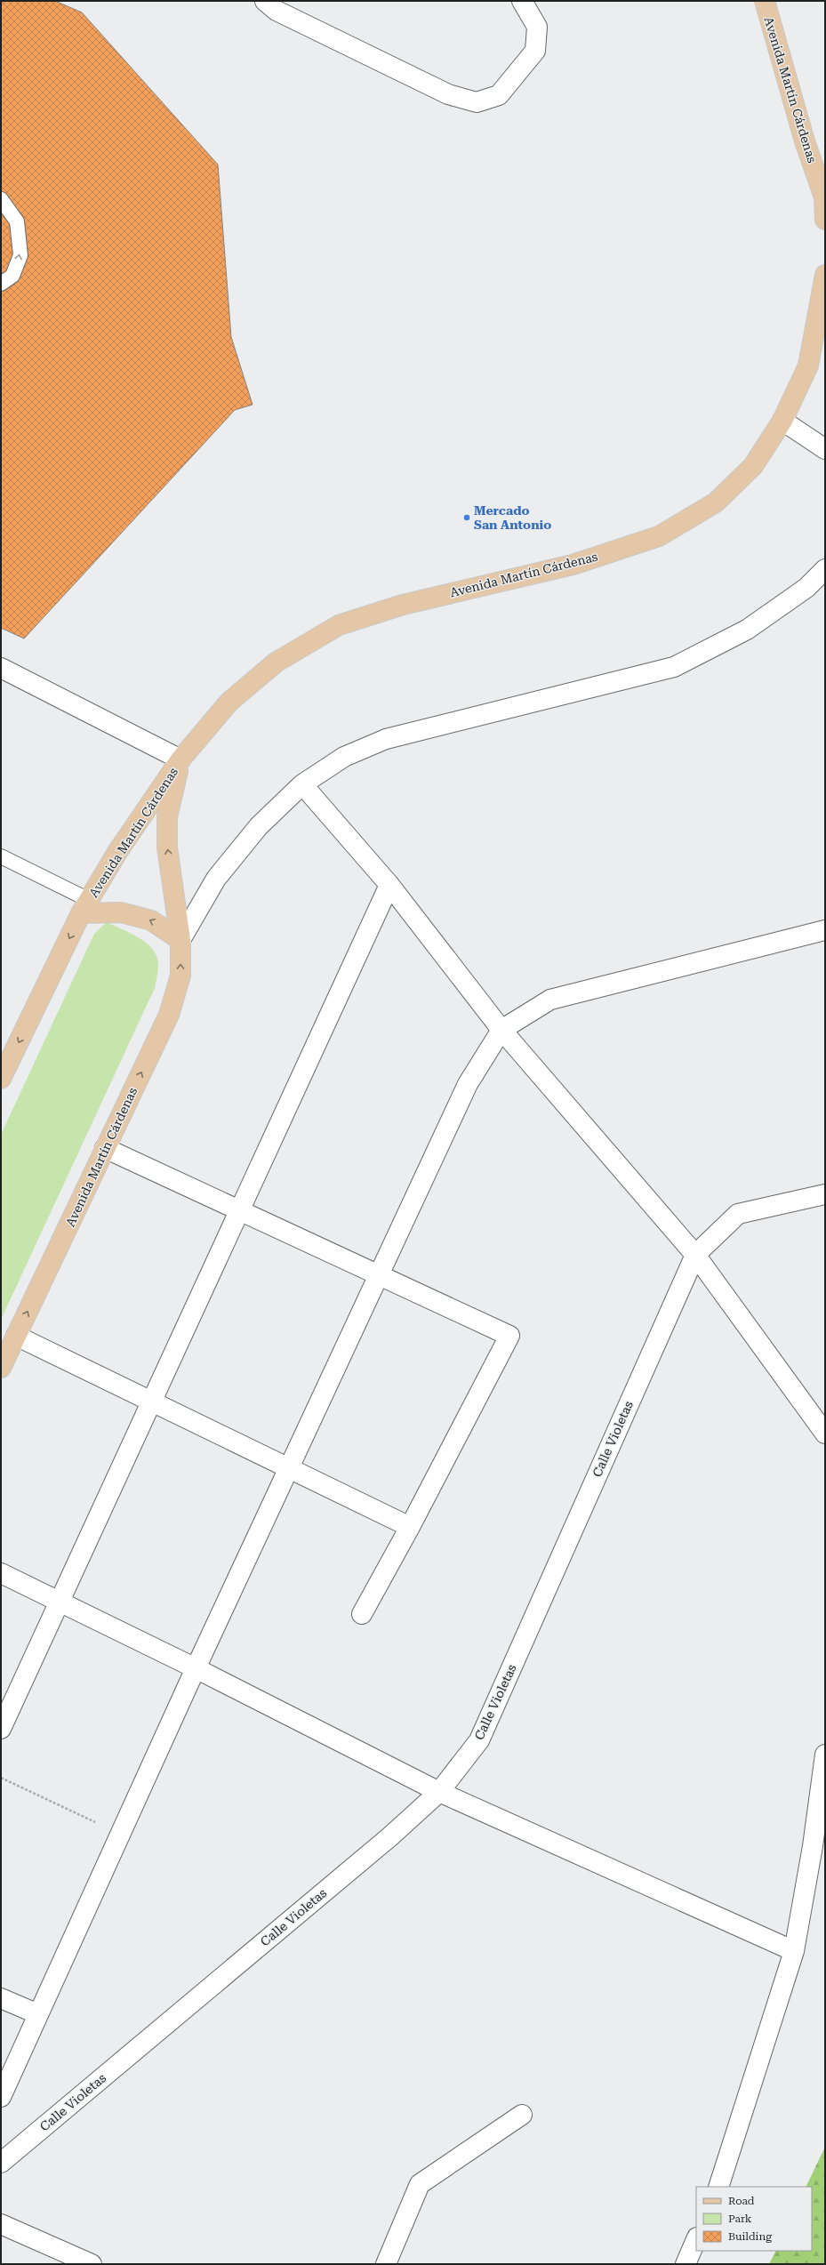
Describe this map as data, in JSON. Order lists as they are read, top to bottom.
{
  "streets": {
    "main road": ["Avenida Martín Cárdenas"],
    "street": ["Calle Violetas"]
  },
  "places": ["Mercado San Antonio"],
  "legend": ["Road", "Park", "Building"]
}
